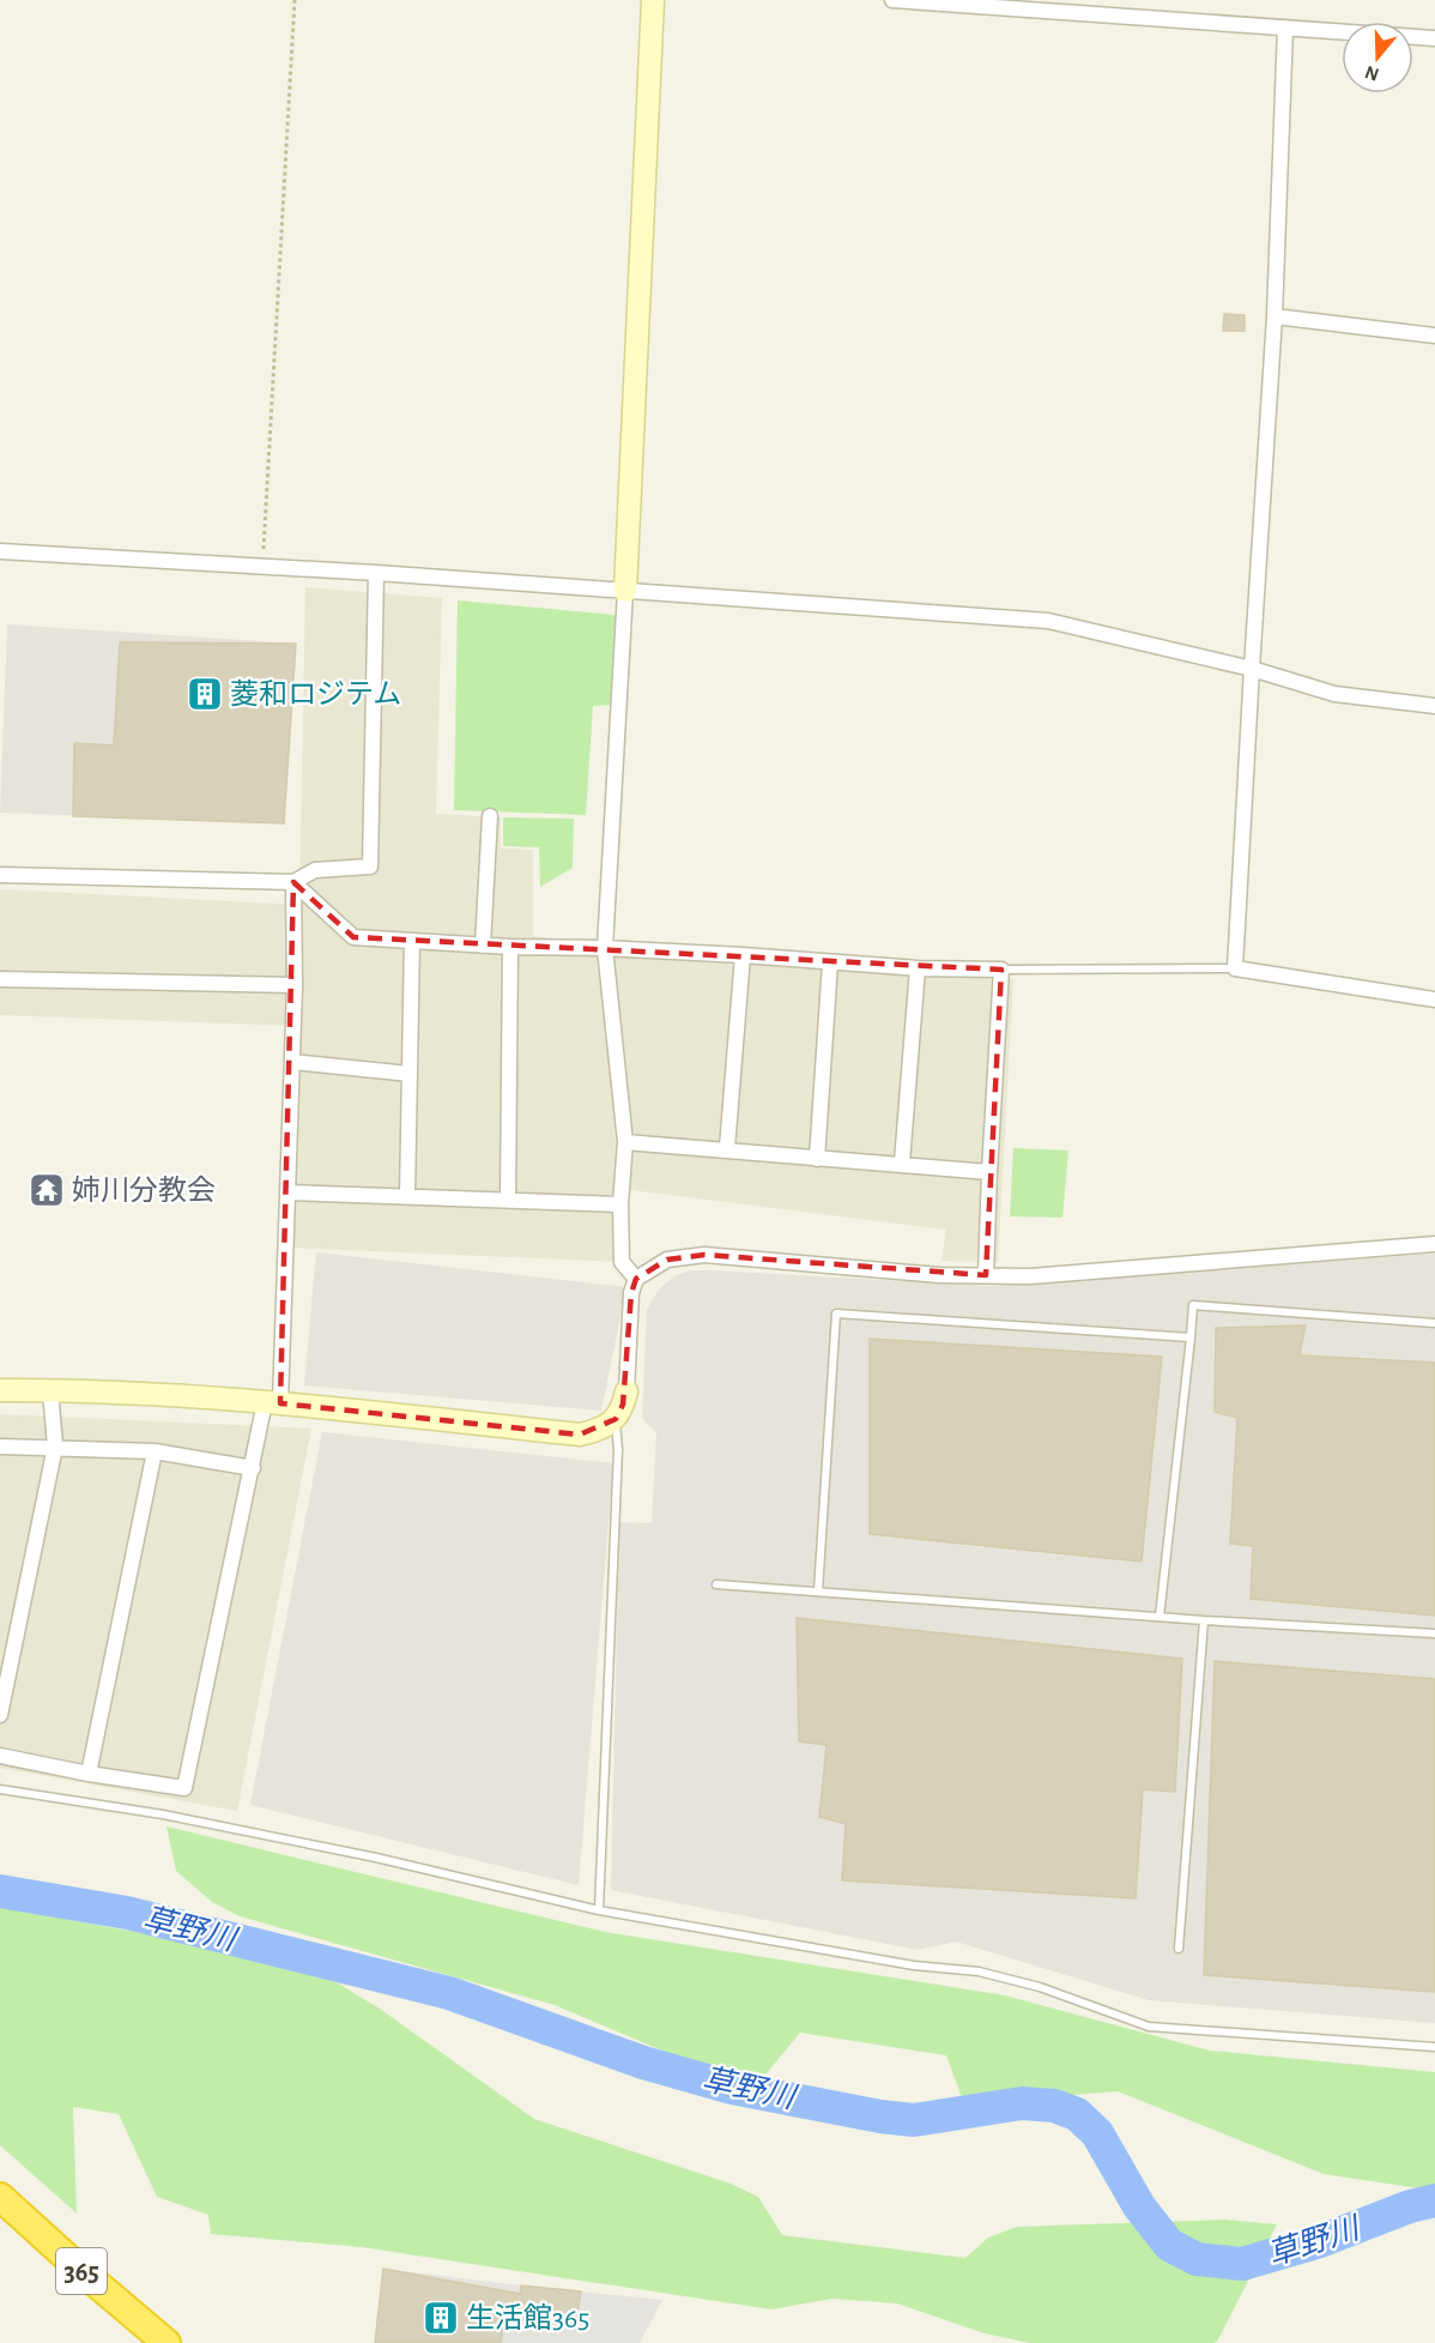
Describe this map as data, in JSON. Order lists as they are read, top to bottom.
{
  "streets": {
    "highway": ["365"]
  },
  "water": ["草野川"],
  "places": {
    "building": ["菱和ロジテム", "生活館365"],
    "temple": ["姉川分教会"]
  },
  "north": "bottom"
}
